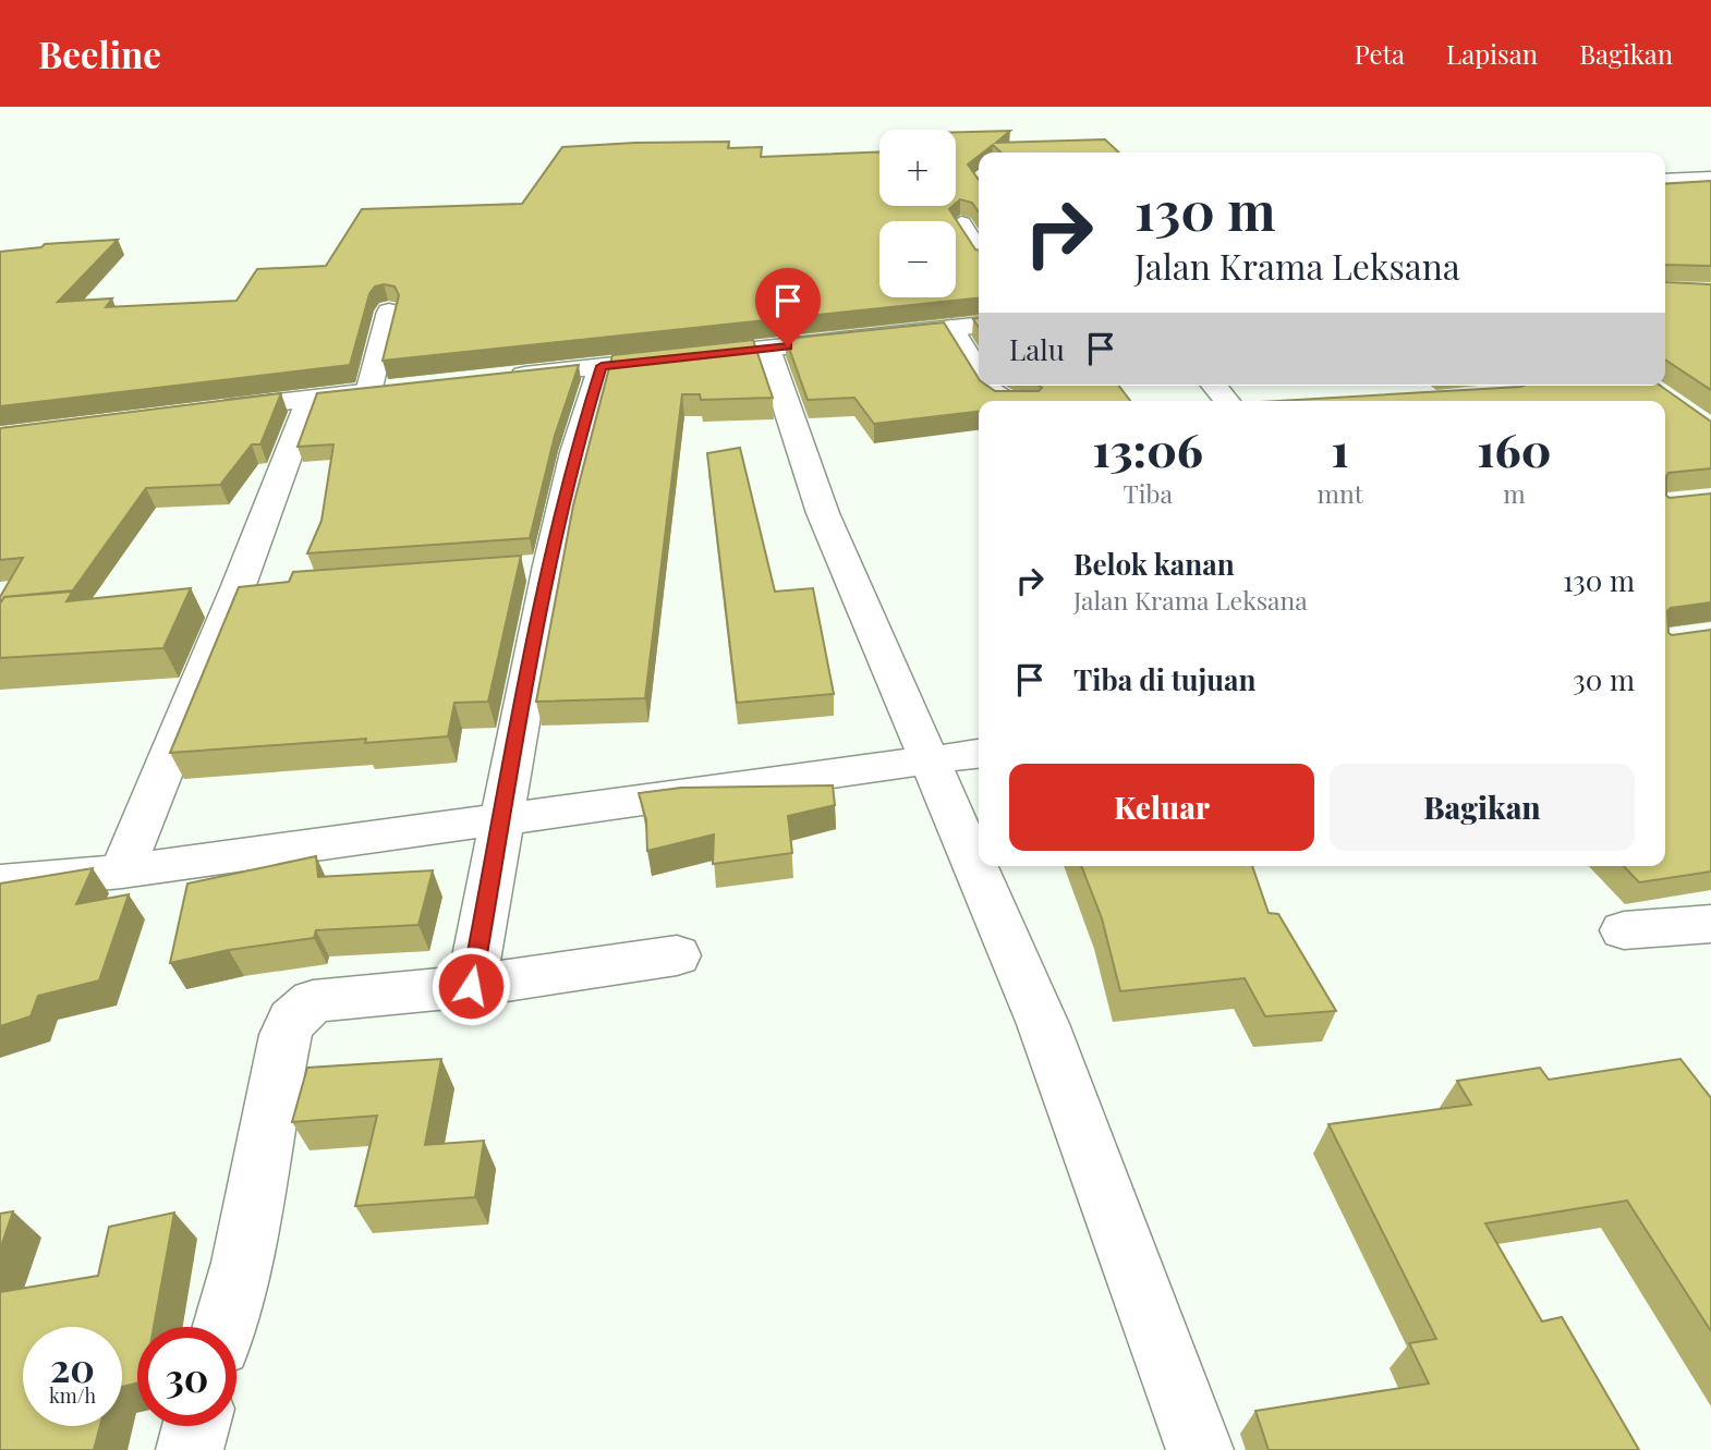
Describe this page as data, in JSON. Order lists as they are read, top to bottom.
{
  "page": {
    "header": "Beeline",
    "nav": ["Peta", "Lapisan", "Bagikan"],
    "map_buttons": ["+", "−"],
    "turn": ["130 m", "Jalan Krama Leksana"],
    "then": "Lalu",
    "eta": [
      "13:06",
      "Tiba",
      "1",
      "mnt",
      "160",
      "m"
    ],
    "list": [
      {
        "name": "Belok kanan",
        "note": "Jalan Krama Leksana",
        "value": "130 m"
      },
      {
        "name": "Tiba di tujuan",
        "value": "30 m"
      }
    ],
    "buttons": ["Keluar", "Bagikan"],
    "speed": "20 km/h",
    "limit": "30"
  }
}
